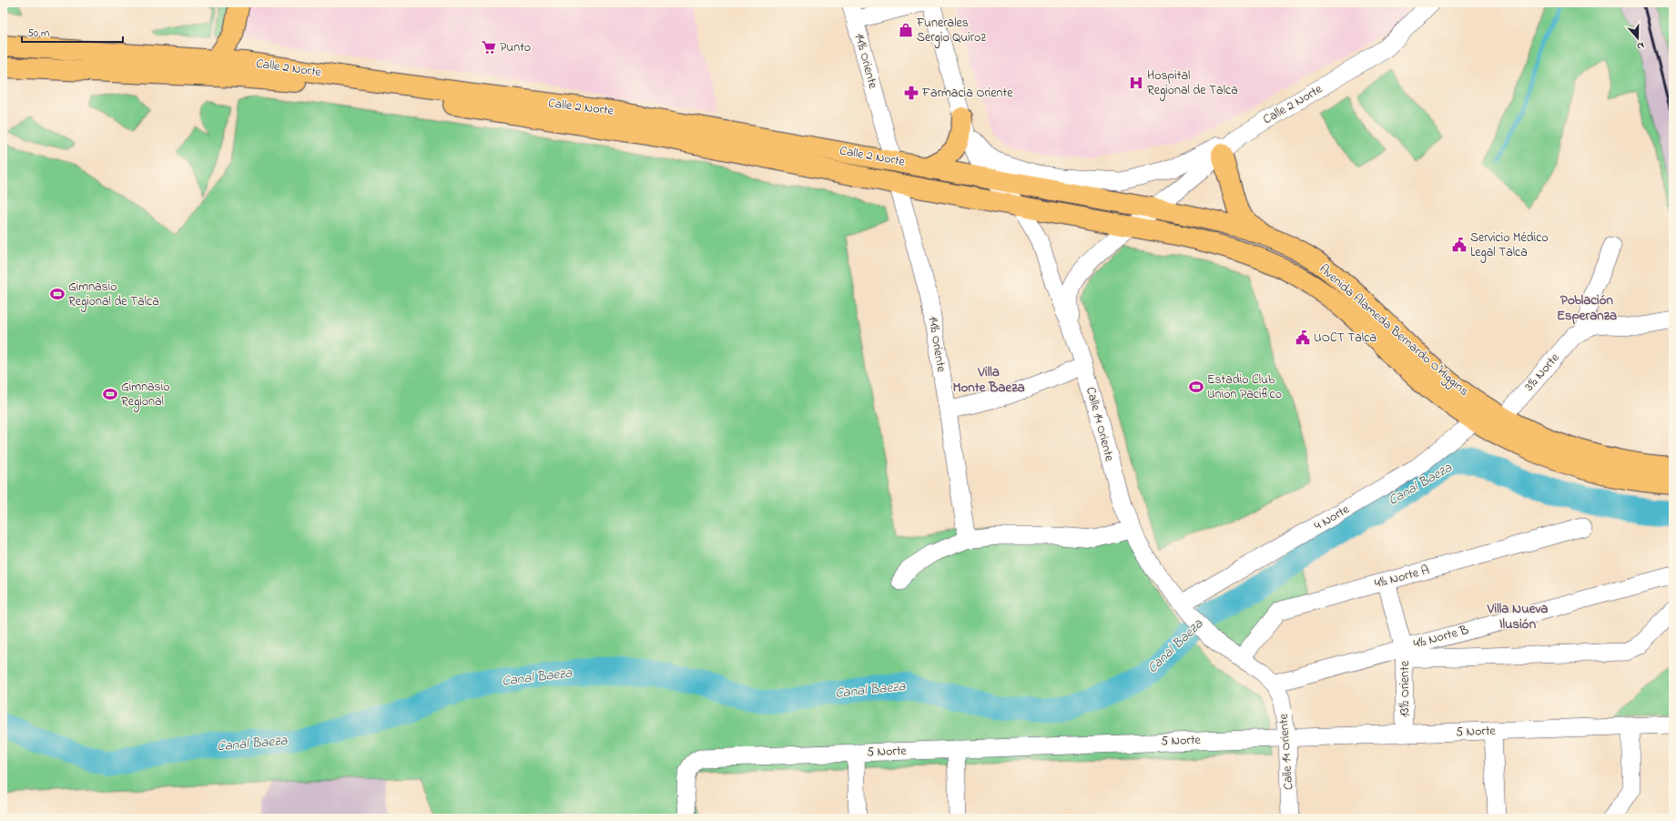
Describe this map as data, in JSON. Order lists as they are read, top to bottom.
{
  "streets": {
    "main road": ["Calle 2 Norte", "Avenida Alameda Bernardo O'Higgins"],
    "street": [
      "14½ Oriente",
      "3½ Norte",
      "Calle 14 Oriente",
      "4 Norte",
      "4½ Norte A",
      "4½ Norte B",
      "13½ Oriente",
      "5 Norte"
    ]
  },
  "crossings": [
    ["14½ Oriente", "Calle 2 Norte"],
    ["Calle 2 Norte", "Avenida Alameda Bernardo O'Higgins"],
    ["Calle 2 Norte", "Calle 14 Oriente"],
    ["Avenida Alameda Bernardo O'Higgins", "3½ Norte"],
    ["Avenida Alameda Bernardo O'Higgins", "4 Norte"],
    ["Calle 14 Oriente", "4 Norte"],
    ["Calle 14 Oriente", "4½ Norte A"],
    ["Calle 14 Oriente", "4½ Norte B"],
    ["Calle 14 Oriente", "5 Norte"],
    ["4½ Norte A", "13½ Oriente"],
    ["4½ Norte B", "13½ Oriente"],
    ["13½ Oriente", "5 Norte"]
  ],
  "districts": ["Población Esperanza", "Villa Monte Baeza", "Villa Nueva Ilusión"],
  "water": ["Canal Baeza"],
  "places": {
    "shop": ["Funerales Sergio Quiroz"],
    "supermarket": ["Punto"],
    "hospital": ["Hospital Regional de Talca"],
    "pharmacy": ["Farmacia Oriente"],
    "public building": ["Servicio Médico Legal Talca", "UOCT Talca"],
    "sports": ["Gimnasio Regional de Talca", "Estadio Club Unión Pacífico", "Gimnasio Regional"]
  },
  "scale_bar": "50 m",
  "north": "bottom"
}
